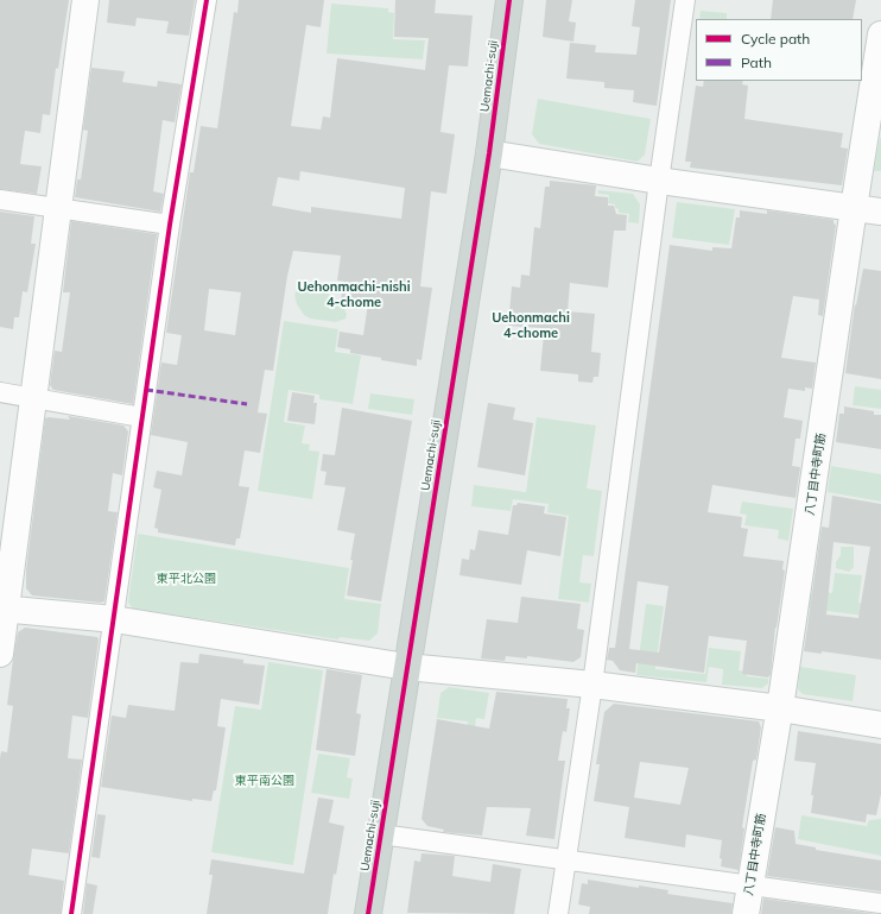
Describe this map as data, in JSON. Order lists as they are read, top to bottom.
{
  "streets": {
    "main road": ["Uemachi-suji"],
    "street": ["八丁目中寺町筋"]
  },
  "districts": ["Uehonmachi-nishi 4-chome", "Uehonmachi 4-chome"],
  "parks": ["東平北公園", "東平南公園"],
  "legend": ["Cycle path", "Path"]
}
